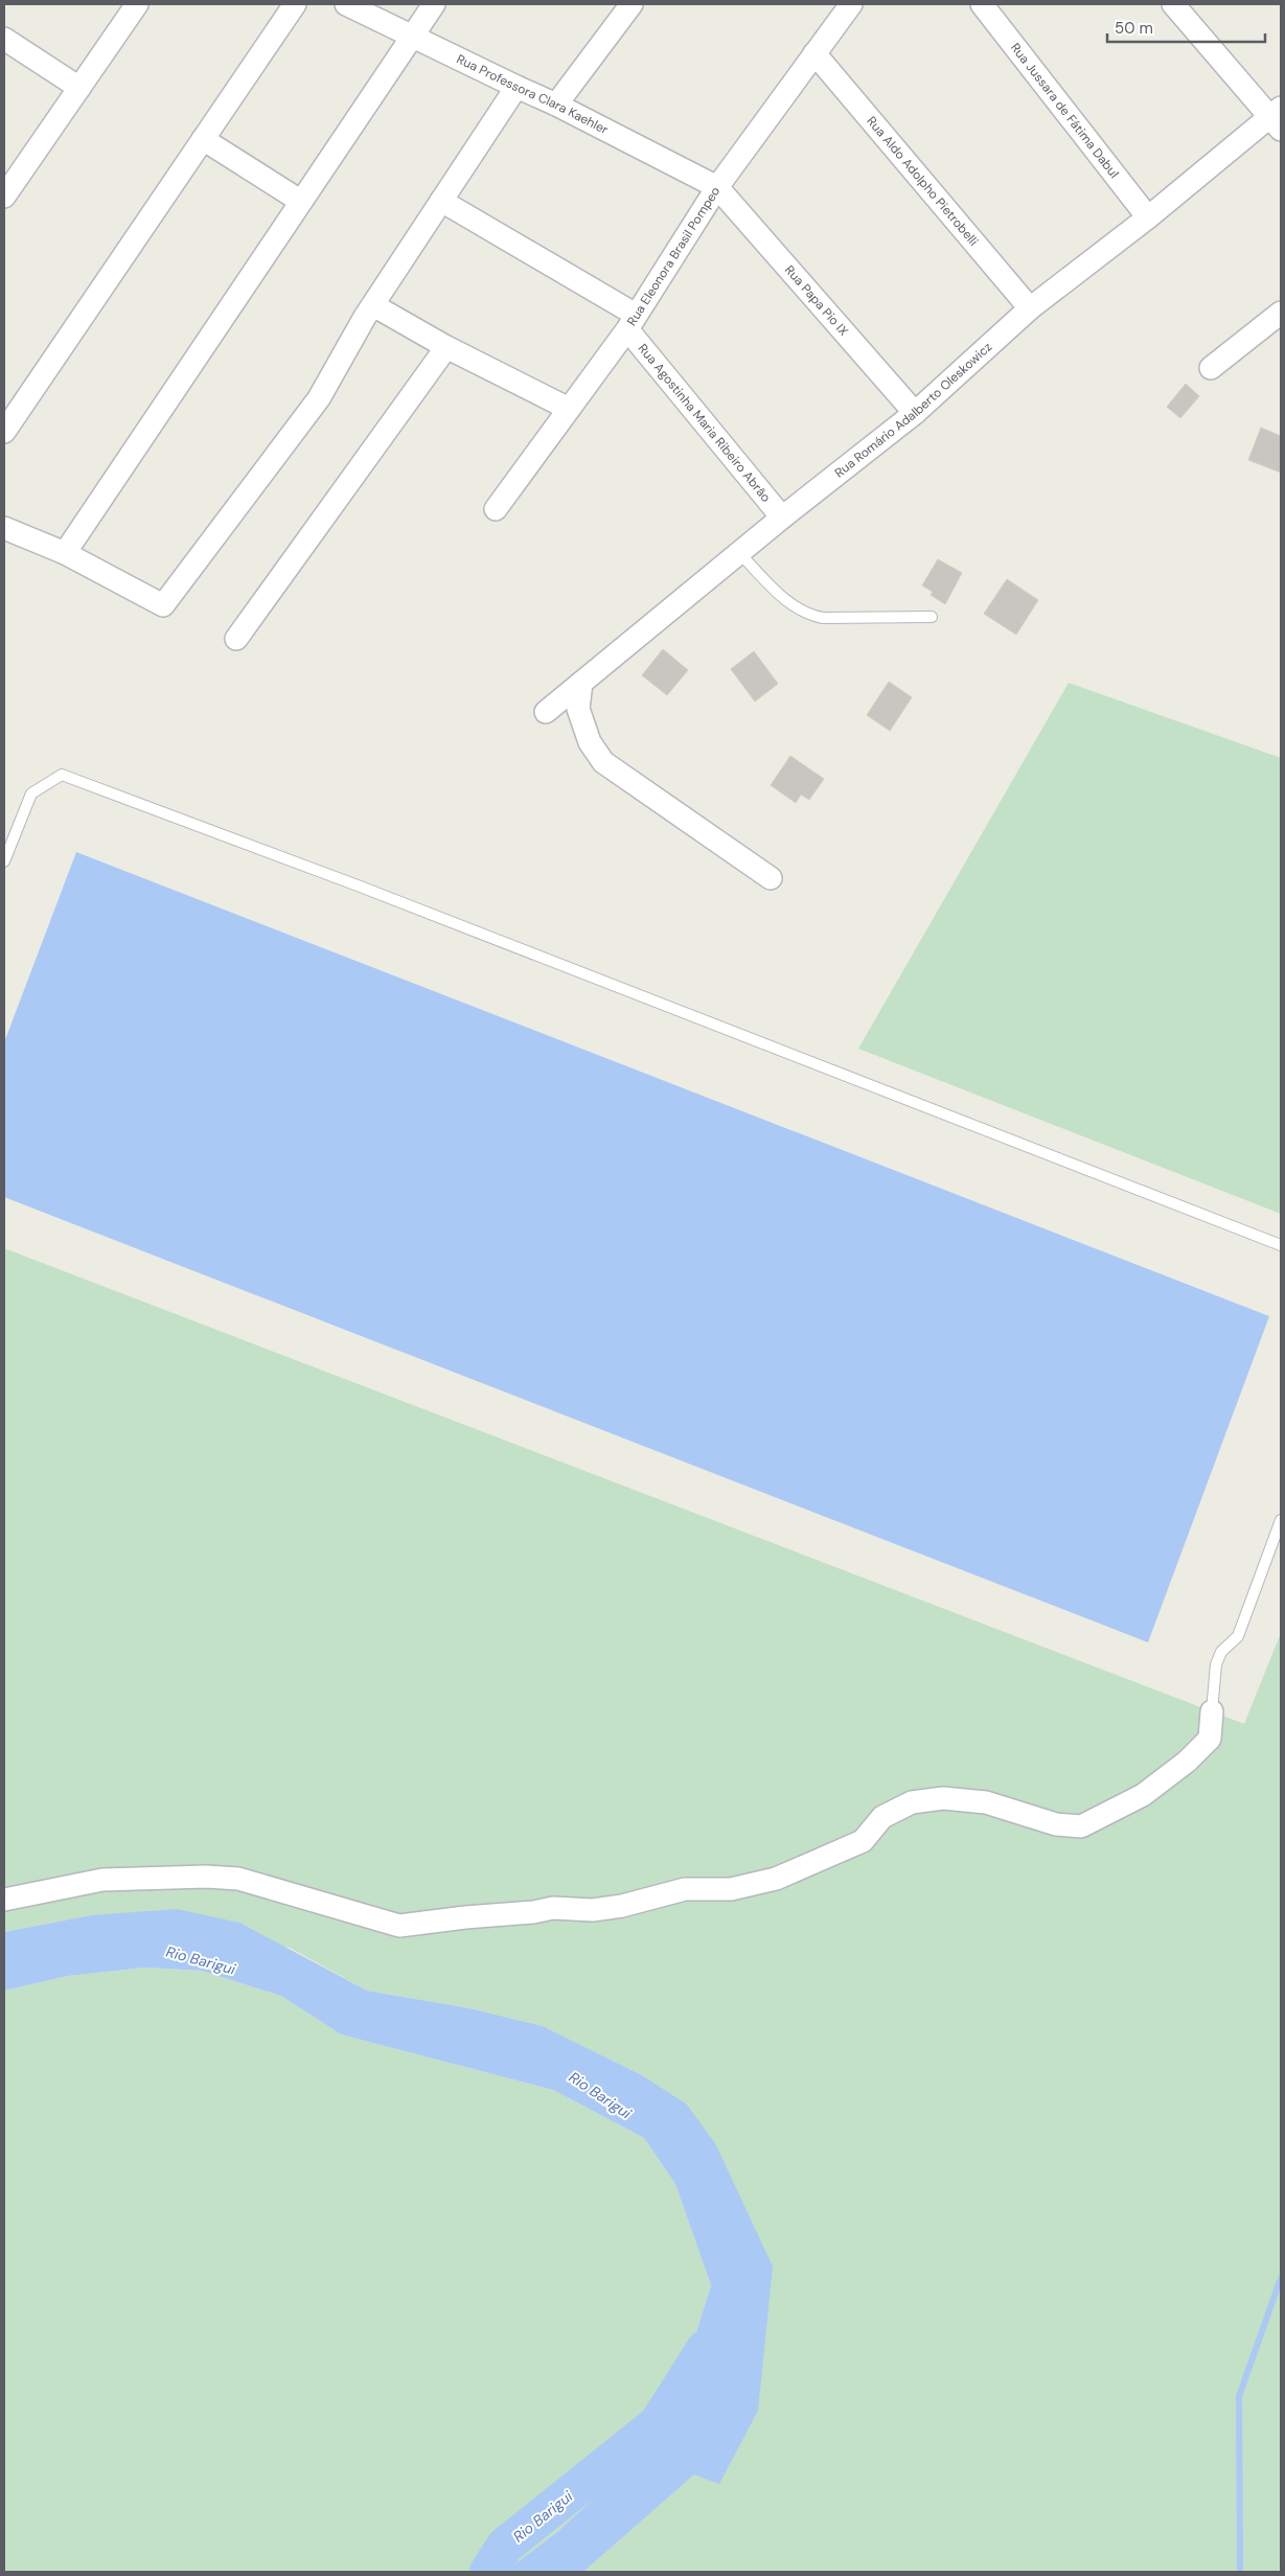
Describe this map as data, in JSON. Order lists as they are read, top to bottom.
{
  "streets": {
    "street": [
      "Rua Professora Clara Kaehler",
      "Rua Jussara de Fátima Dabul",
      "Rua Aldo Adolpho Pietrobelli",
      "Rua Eleonora Brasil Pompeo",
      "Rua Papa Pio IX",
      "Rua Romário Adalberto Oleskowicz",
      "Rua Agostinha Maria Ribeiro Abrão"
    ]
  },
  "crossings": [
    ["Rua Professora Clara Kaehler", "Rua Eleonora Brasil Pompeo"],
    ["Rua Professora Clara Kaehler", "Rua Papa Pio IX"],
    ["Rua Jussara de Fátima Dabul", "Rua Romário Adalberto Oleskowicz"],
    ["Rua Aldo Adolpho Pietrobelli", "Rua Eleonora Brasil Pompeo"],
    ["Rua Aldo Adolpho Pietrobelli", "Rua Romário Adalberto Oleskowicz"],
    ["Rua Eleonora Brasil Pompeo", "Rua Papa Pio IX"],
    ["Rua Eleonora Brasil Pompeo", "Rua Agostinha Maria Ribeiro Abrão"],
    ["Rua Papa Pio IX", "Rua Romário Adalberto Oleskowicz"],
    ["Rua Romário Adalberto Oleskowicz", "Rua Agostinha Maria Ribeiro Abrão"]
  ],
  "water": ["Rio Barigui"],
  "scale_bar": "50 m"
}
